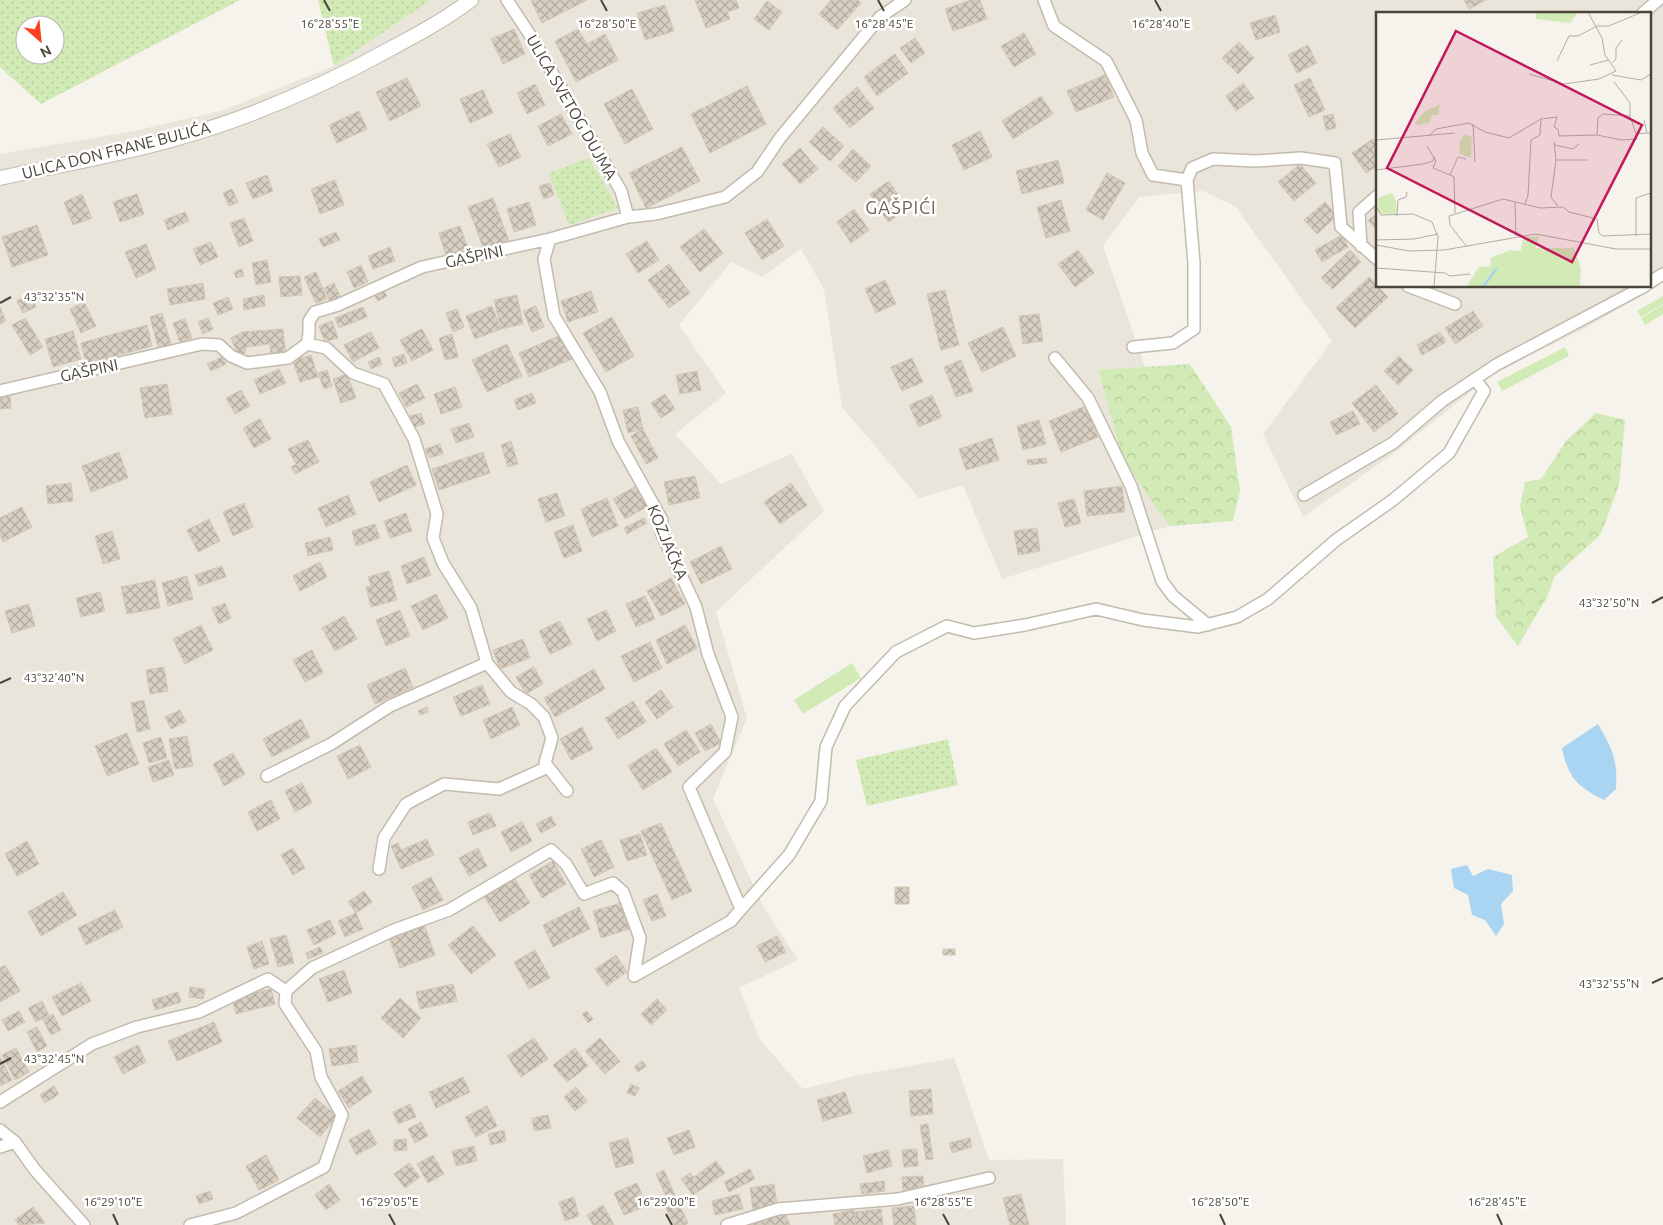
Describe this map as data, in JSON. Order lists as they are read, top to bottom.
{
  "streets": {
    "street": [
      "ULICA SVETOG DUJMA",
      "ULICA DON FRANE BULIĆA",
      "GAŠPINI",
      "KOZJAČKA"
    ]
  },
  "crossings": [
    ["ULICA SVETOG DUJMA", "GAŠPINI"],
    ["GAŠPINI", "KOZJAČKA"]
  ],
  "districts": ["GAŠPIĆI"],
  "north": "bottom right",
  "coordinates": [
    "16°28'55\"E",
    "16°28'50\"E",
    "16°28'45\"E",
    "16°28'40\"E",
    "43°32'35\"N",
    "43°32'50\"N",
    "43°32'40\"N",
    "43°32'55\"N",
    "43°32'45\"N",
    "16°29'10\"E",
    "16°29'05\"E",
    "16°29'00\"E"
  ]
}
